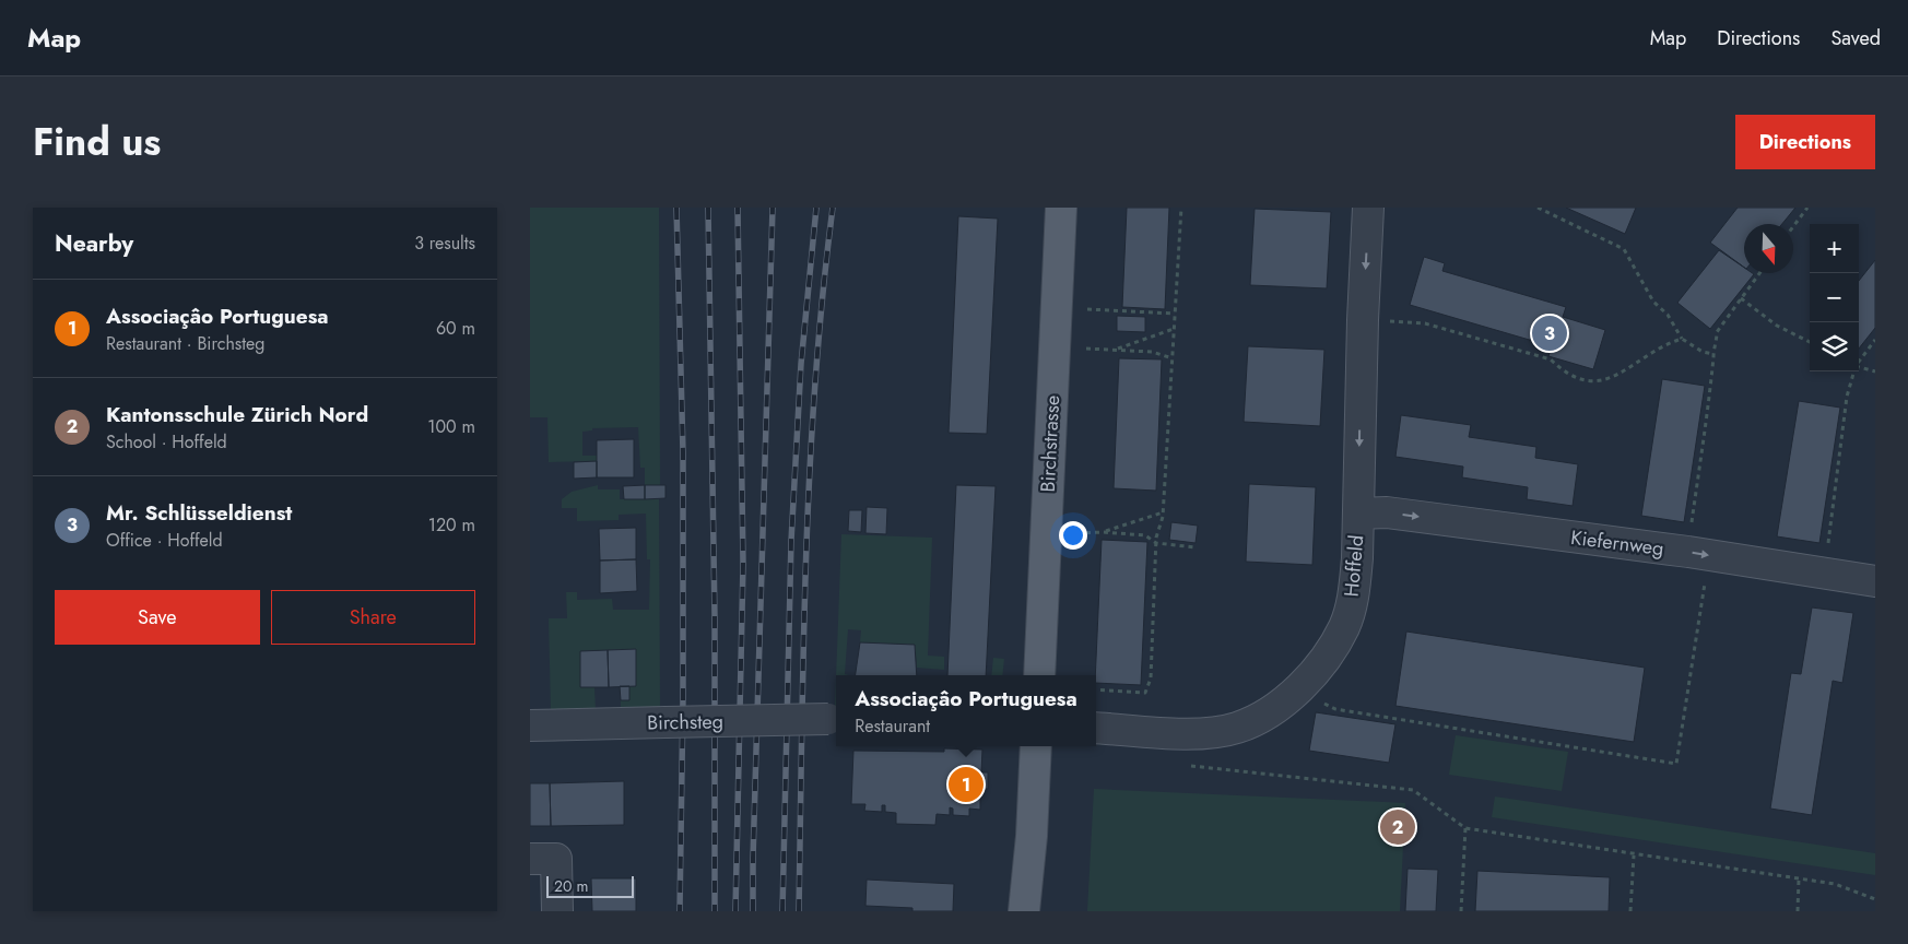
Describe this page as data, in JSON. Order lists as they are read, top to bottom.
{
  "streets": {
    "main road": ["Birchstrasse"],
    "street": ["Kiefernweg", "Hoffeld", "Birchsteg"]
  },
  "crossings": [
    ["Kiefernweg", "Hoffeld"]
  ],
  "one_way": ["Kiefernweg", "Hoffeld"],
  "scale_bar": "20 m",
  "north": "bottom",
  "page": {
    "header": "Map",
    "nav": ["Map", "Directions", "Saved"],
    "title": "Find us",
    "buttons": [
      "Directions",
      ["Save", "Share"]
    ],
    "heading": ["Nearby", "3 results"],
    "map_buttons": ["+", "−"],
    "list": [
      {
        "mark": "1",
        "name": "Associaçâo Portuguesa",
        "note": "Restaurant · Birchsteg",
        "value": "60 m"
      },
      {
        "mark": "2",
        "name": "Kantonsschule Zürich Nord",
        "note": "School · Hoffeld",
        "value": "100 m"
      },
      {
        "mark": "3",
        "name": "Mr. Schlüsseldienst",
        "note": "Office · Hoffeld",
        "value": "120 m"
      }
    ],
    "pins": ["3", "1", "2"],
    "popup": ["Associaçâo Portuguesa", "Restaurant"],
    "scale": "20 m"
  }
}
